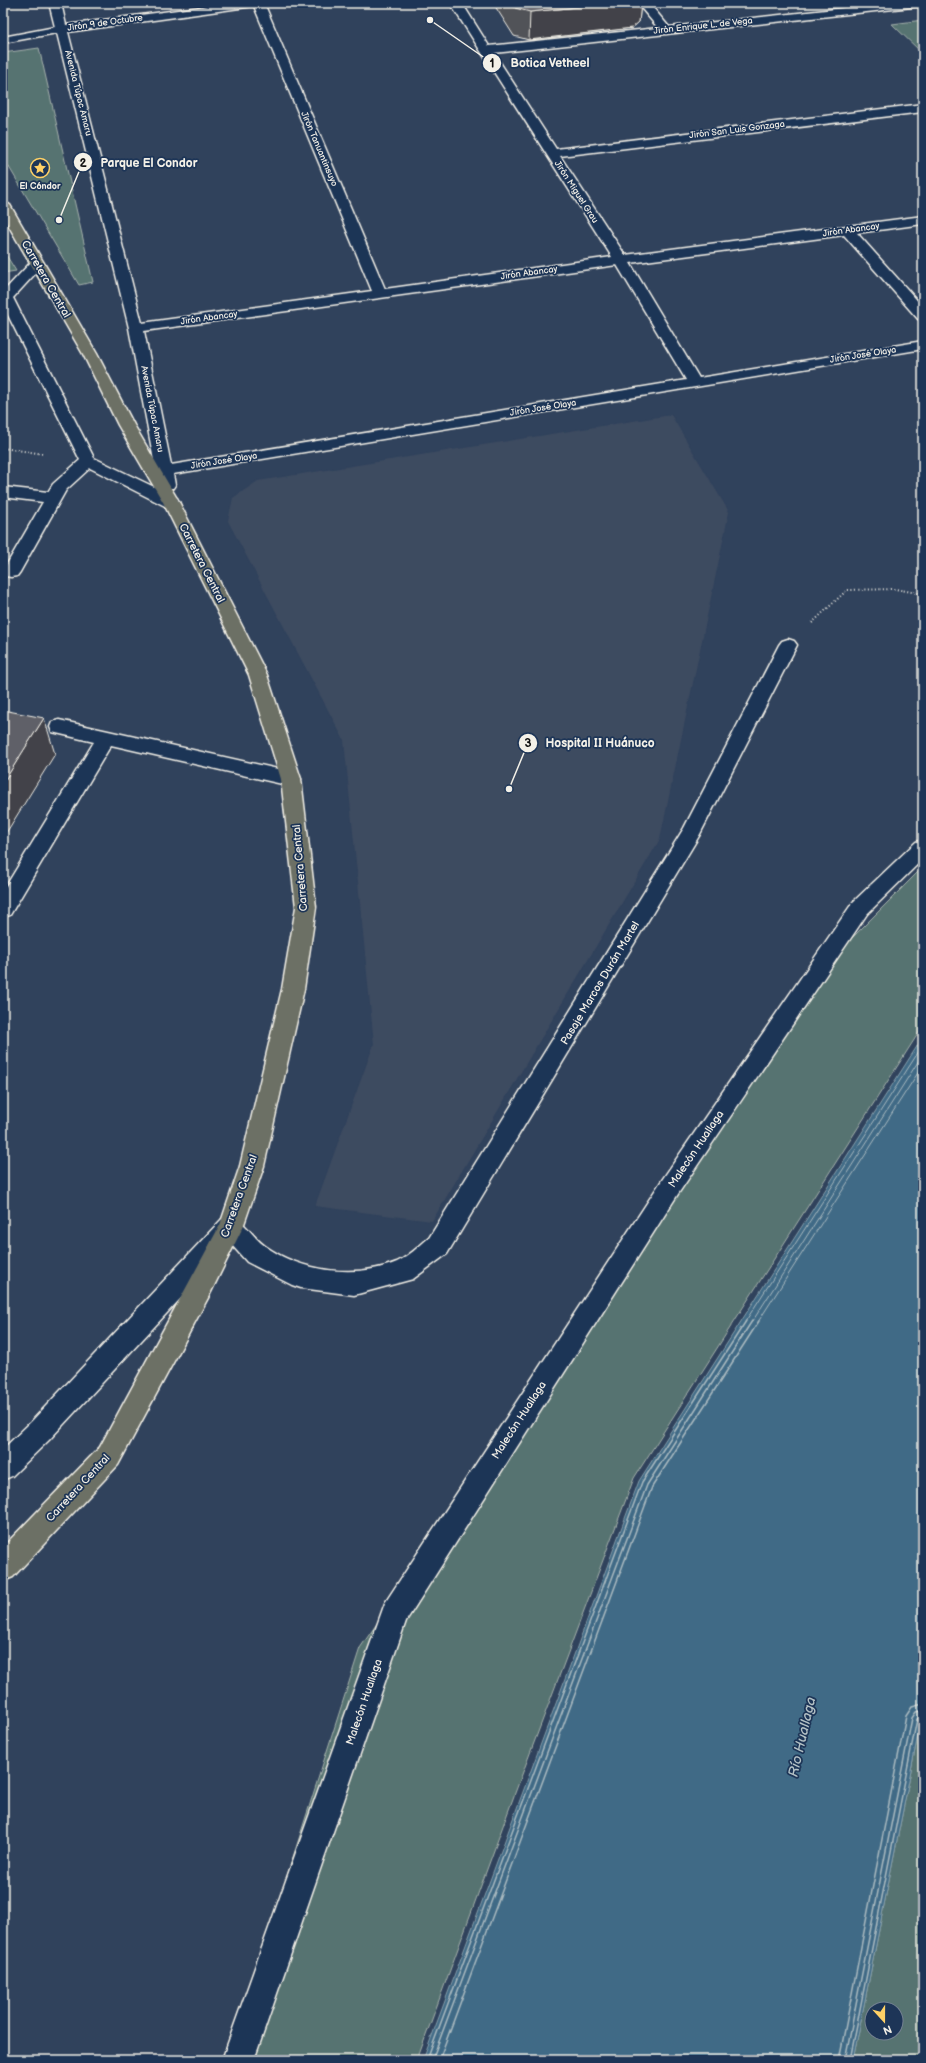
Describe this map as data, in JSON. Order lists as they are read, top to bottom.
{
  "streets": {
    "highway": ["Carretera Central"],
    "street": [
      "Jirón 9 de Octubre",
      "Jirón Enrique L. de Vega",
      "Avenida Túpac Amaru",
      "Jirón San Luis Gonzaga",
      "Jirón Tanuantinsuyo",
      "Jirón Miguel Grau",
      "Jirón Abancay",
      "Jirón José Olaya",
      "Pasaje Marcos Durán Martel",
      "Malecón Huallaga"
    ]
  },
  "crossings": [
    ["Jirón 9 de Octubre", "Avenida Túpac Amaru"],
    ["Jirón Enrique L. de Vega", "Jirón Miguel Grau"],
    ["Avenida Túpac Amaru", "Jirón Abancay"],
    ["Avenida Túpac Amaru", "Carretera Central"],
    ["Avenida Túpac Amaru", "Jirón José Olaya"],
    ["Jirón San Luis Gonzaga", "Jirón Miguel Grau"],
    ["Jirón Tanuantinsuyo", "Jirón Abancay"],
    ["Jirón Miguel Grau", "Jirón Abancay"],
    ["Jirón Miguel Grau", "Jirón José Olaya"],
    ["Carretera Central", "Pasaje Marcos Durán Martel"]
  ],
  "water": ["Río Huallaga"],
  "places": {
    "other": ["Botica Vetheel", "Parque El Condor", "Hospital II Huánuco"],
    "place": ["El Cóndor"]
  },
  "north": "bottom"
}
